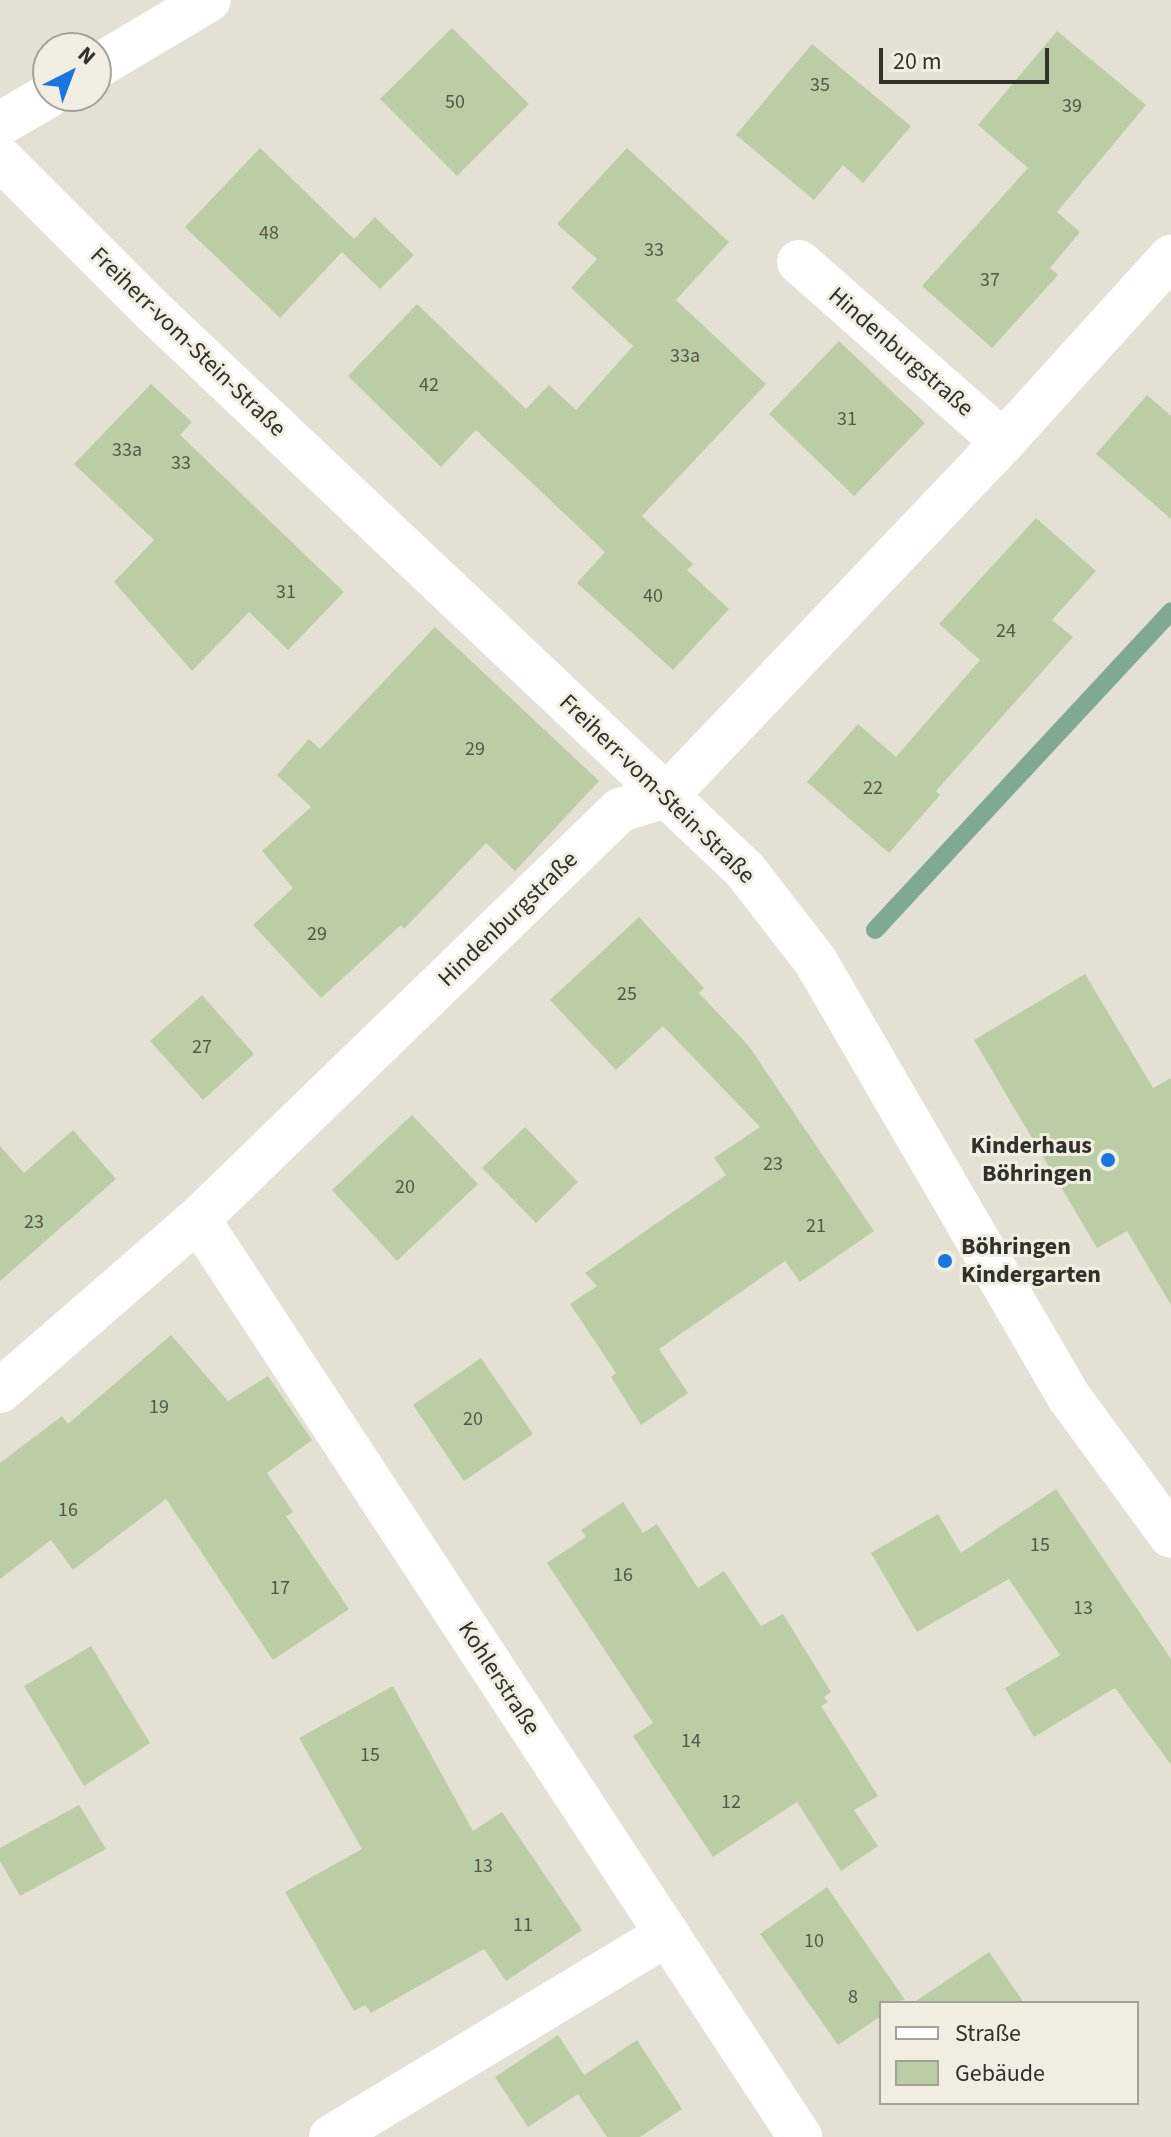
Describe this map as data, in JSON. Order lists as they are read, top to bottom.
{
  "streets": {
    "street": ["Freiherr-vom-Stein-Straße", "Hindenburgstraße", "Kohlerstraße"]
  },
  "crossings": [
    ["Freiherr-vom-Stein-Straße", "Hindenburgstraße"],
    ["Hindenburgstraße", "Kohlerstraße"]
  ],
  "places": ["Kinderhaus Böhringen", "Böhringen Kindergarten"],
  "house_numbers": [
    "35",
    "50",
    "39",
    "48",
    "33",
    "37",
    "33a",
    "42",
    "31",
    "33a",
    "33",
    "31",
    "40",
    "24",
    "29",
    "22",
    "29",
    "25",
    "27",
    "23",
    "20",
    "23",
    "21",
    "19",
    "20",
    "16",
    "15",
    "16",
    "17",
    "13",
    "14",
    "15",
    "12",
    "13",
    "11",
    "10",
    "8"
  ],
  "legend": ["Straße", "Gebäude"],
  "scale_bar": "20 m",
  "north": "top right"
}
